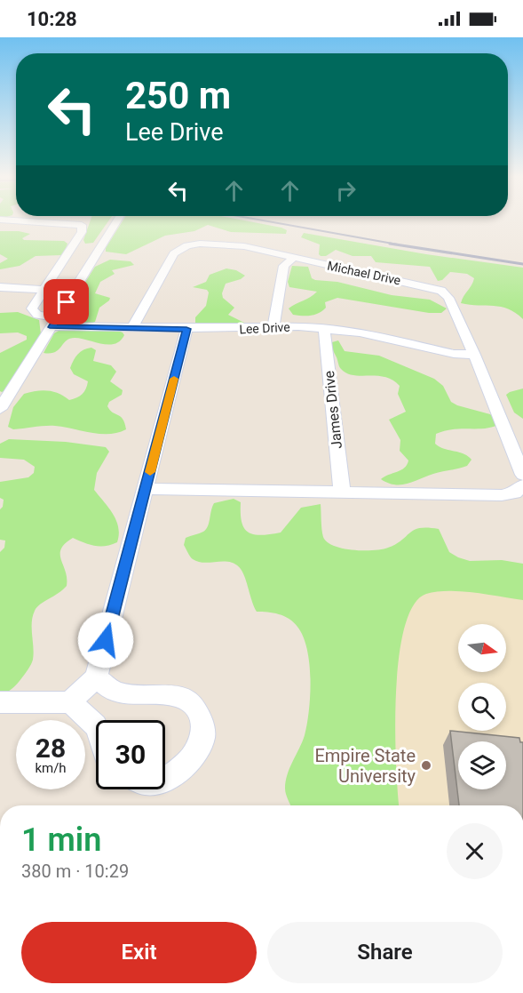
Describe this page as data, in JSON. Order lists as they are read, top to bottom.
{
  "streets": {
    "street": ["Michael Drive", "Lee Drive", "James Drive"]
  },
  "crossings": [
    ["Michael Drive", "Lee Drive"],
    ["Lee Drive", "James Drive"]
  ],
  "places": ["Empire State University"],
  "north": "right",
  "page": {
    "status": "10:28",
    "turn": ["250 m", "Lee Drive"],
    "speed": "28 km/h",
    "limit": "30",
    "heading": ["1 min", "380 m · 10:29"],
    "buttons": ["Exit", "Share"]
  }
}
